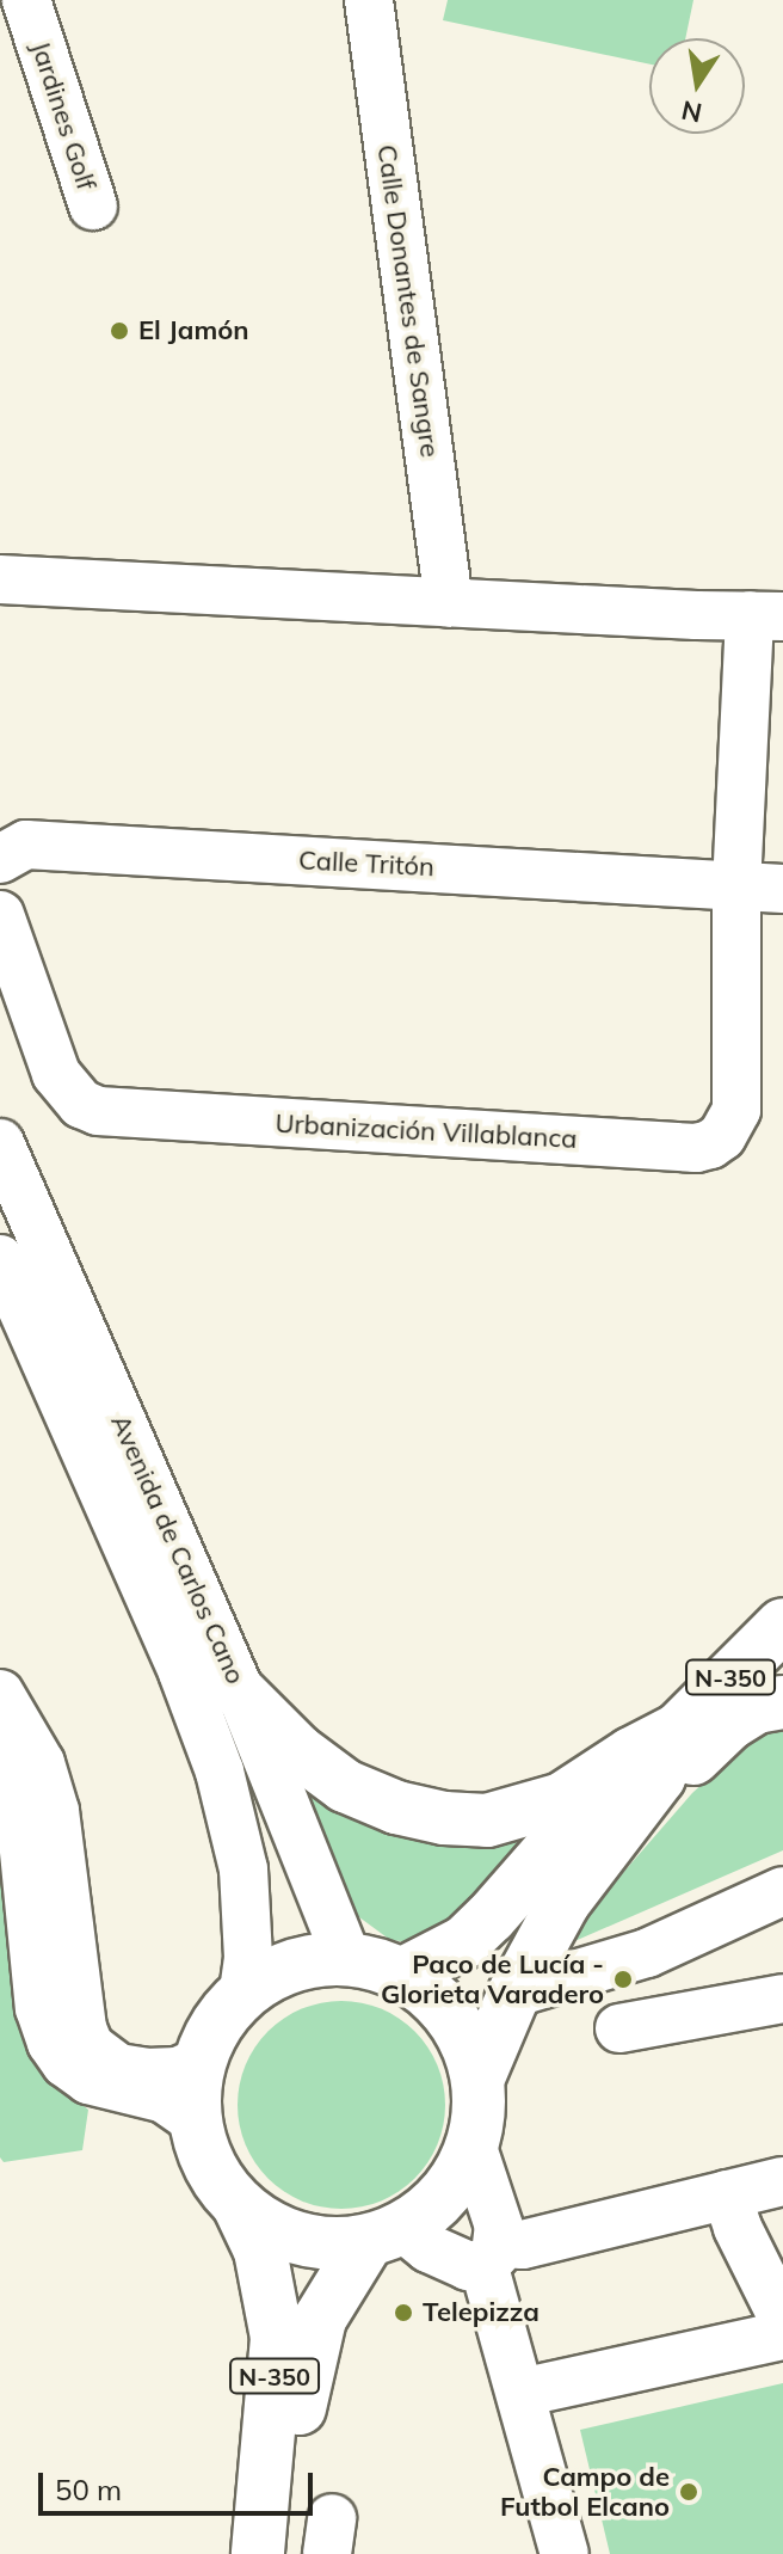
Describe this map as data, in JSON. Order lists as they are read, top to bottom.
{
  "streets": {
    "highway": ["N-350"],
    "street": [
      "Jardines Golf",
      "Calle Donantes de Sangre",
      "Calle Tritón",
      "Urbanización Villablanca",
      "Avenida de Carlos Cano"
    ]
  },
  "crossings": [
    ["Calle Tritón", "Urbanización Villablanca"],
    ["Avenida de Carlos Cano", "N-350"]
  ],
  "places": [
    "El Jamón",
    "Paco de Lucía - Glorieta Varadero",
    "Telepizza",
    "Campo de Futbol Elcano"
  ],
  "scale_bar": "50 m",
  "north": "bottom"
}
